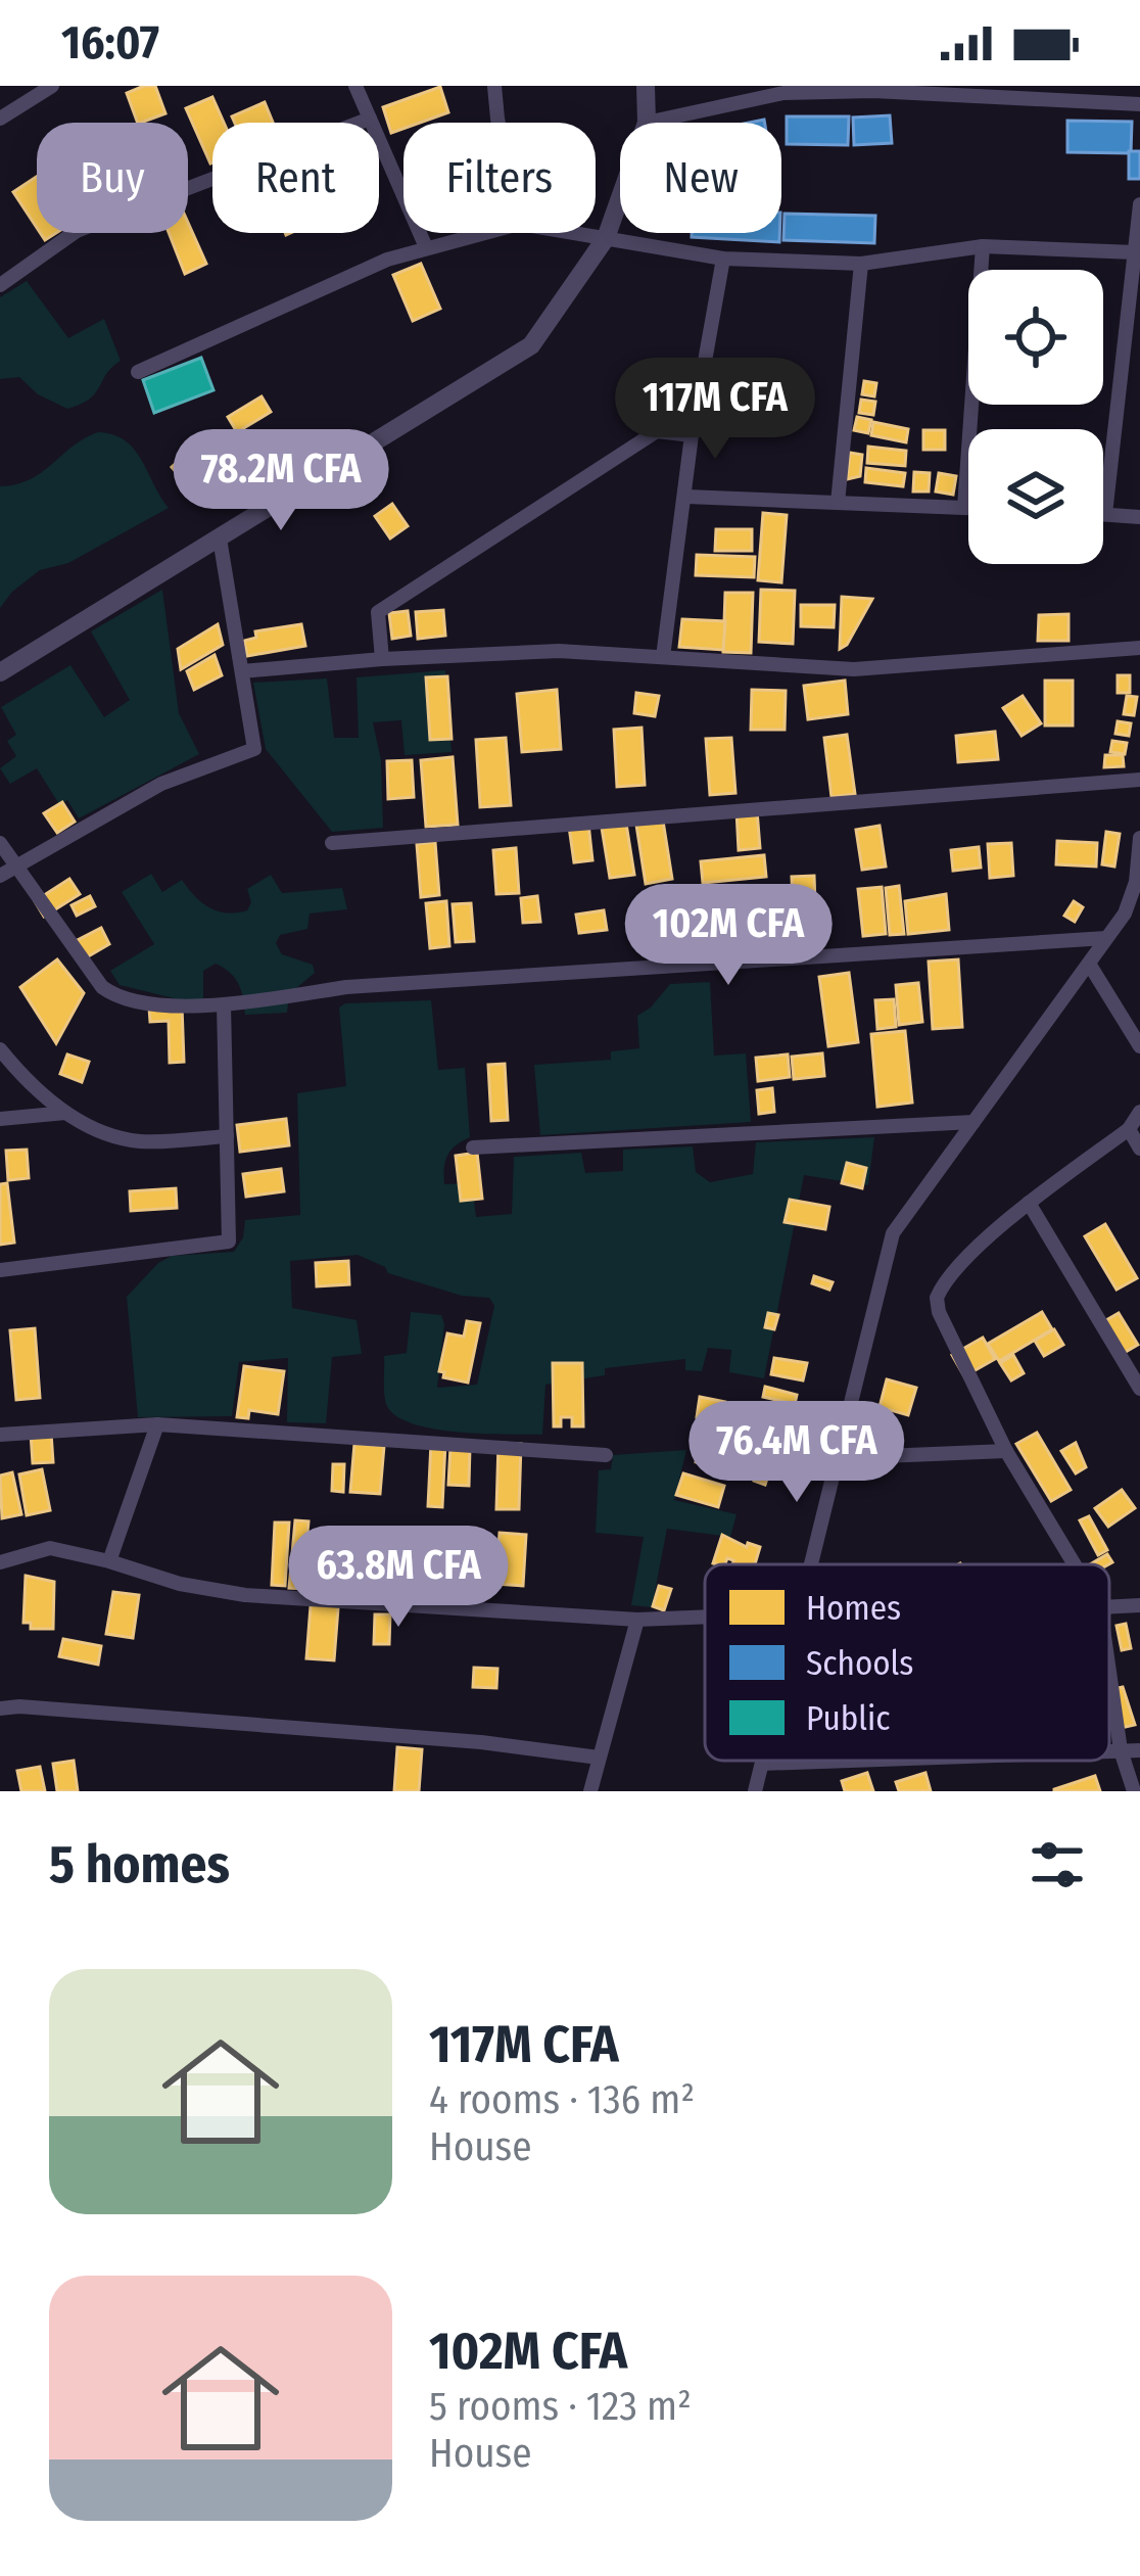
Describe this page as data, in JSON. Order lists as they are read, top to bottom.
{
  "legend": ["Homes", "Schools", "Public"],
  "page": {
    "status": "16:07",
    "chip": [
      "Buy",
      "Rent",
      "Filters",
      "New"
    ],
    "price": [
      "117M CFA",
      "78.2M CFA",
      "102M CFA",
      "76.4M CFA",
      "63.8M CFA"
    ],
    "heading": "5 homes",
    "list": [
      {
        "name": "117M CFA",
        "note": "4 rooms · 136 m² · House"
      },
      {
        "name": "102M CFA",
        "note": "5 rooms · 123 m² · House"
      }
    ]
  }
}
